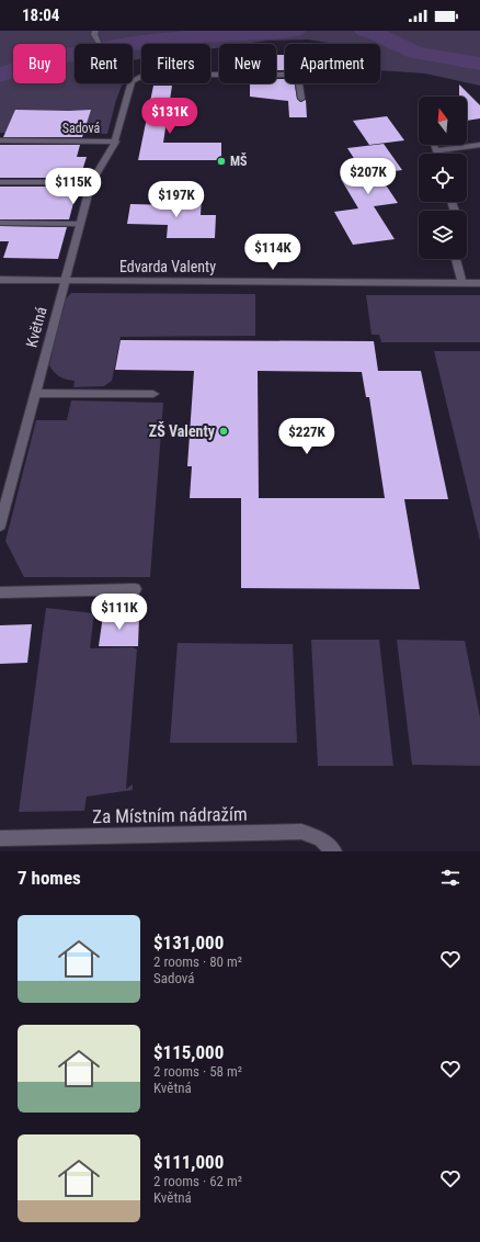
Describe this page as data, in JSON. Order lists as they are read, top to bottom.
{
  "streets": {
    "street": [
      "Sadová",
      "Edvarda Valenty",
      "Květná",
      "Za Místním nádražím"
    ]
  },
  "crossings": [
    ["Sadová", "Květná"],
    ["Edvarda Valenty", "Květná"]
  ],
  "places": ["MŠ", "ZŠ Valenty"],
  "north": "top",
  "page": {
    "status": "18:04",
    "chip": [
      "Buy",
      "Rent",
      "Filters",
      "New",
      "Apartment"
    ],
    "price": [
      "$131K",
      "$207K",
      "$115K",
      "$197K",
      "$114K",
      "$227K",
      "$111K"
    ],
    "heading": "7 homes",
    "list": [
      {
        "name": "$131,000",
        "note": "2 rooms · 80 m² · Sadová"
      },
      {
        "name": "$115,000",
        "note": "2 rooms · 58 m² · Květná"
      },
      {
        "name": "$111,000",
        "note": "2 rooms · 62 m² · Květná"
      }
    ]
  }
}
